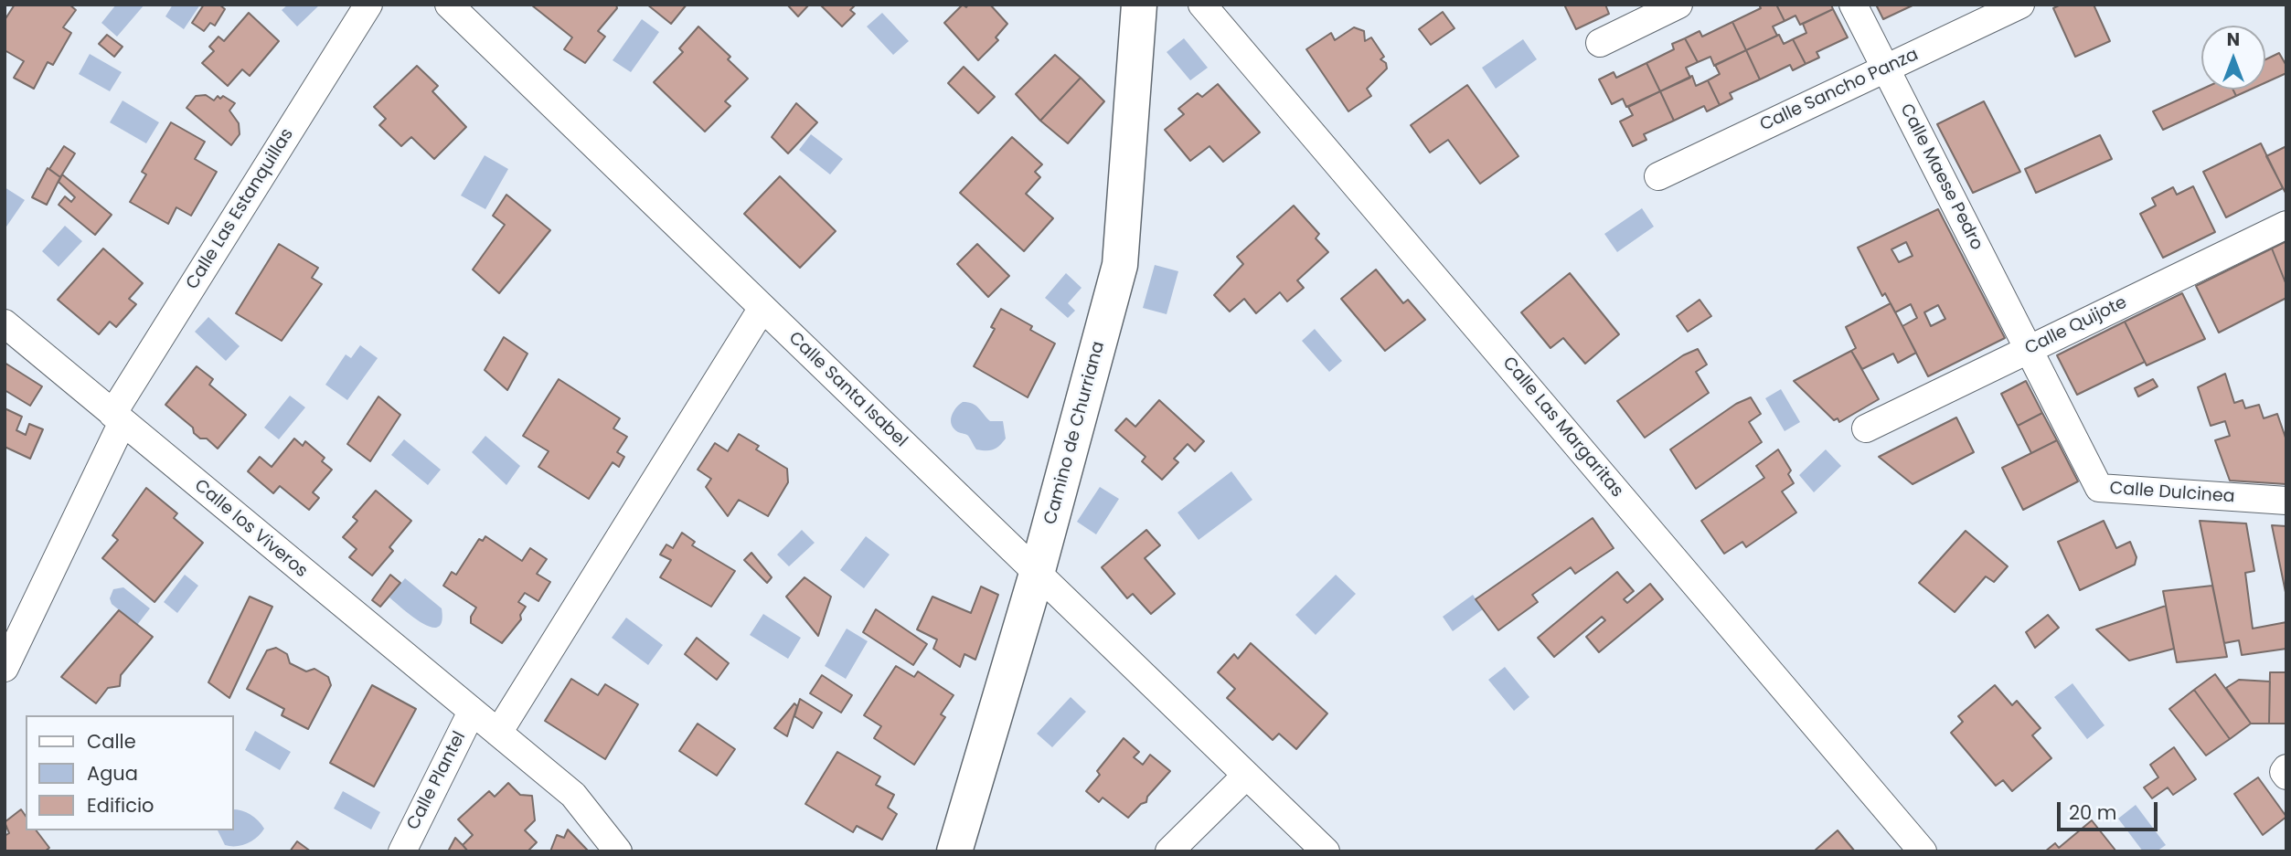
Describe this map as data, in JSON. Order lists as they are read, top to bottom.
{
  "streets": {
    "street": [
      "Calle Sancho Panza",
      "Calle Maese Pedro",
      "Calle Las Estanquillas",
      "Calle Quijote",
      "Calle Santa Isabel",
      "Calle Las Margaritas",
      "Camino de Churriana",
      "Calle Dulcinea",
      "Calle los Viveros",
      "Calle Plantel"
    ]
  },
  "crossings": [
    ["Calle Sancho Panza", "Calle Maese Pedro"],
    ["Calle Maese Pedro", "Calle Quijote"],
    ["Calle Maese Pedro", "Calle Dulcinea"],
    ["Calle Las Estanquillas", "Calle los Viveros"],
    ["Calle Quijote", "Calle Dulcinea"],
    ["Calle Santa Isabel", "Camino de Churriana"],
    ["Calle los Viveros", "Calle Plantel"]
  ],
  "legend": ["Calle", "Agua", "Edificio"],
  "scale_bar": "20 m",
  "north": "top"
}
